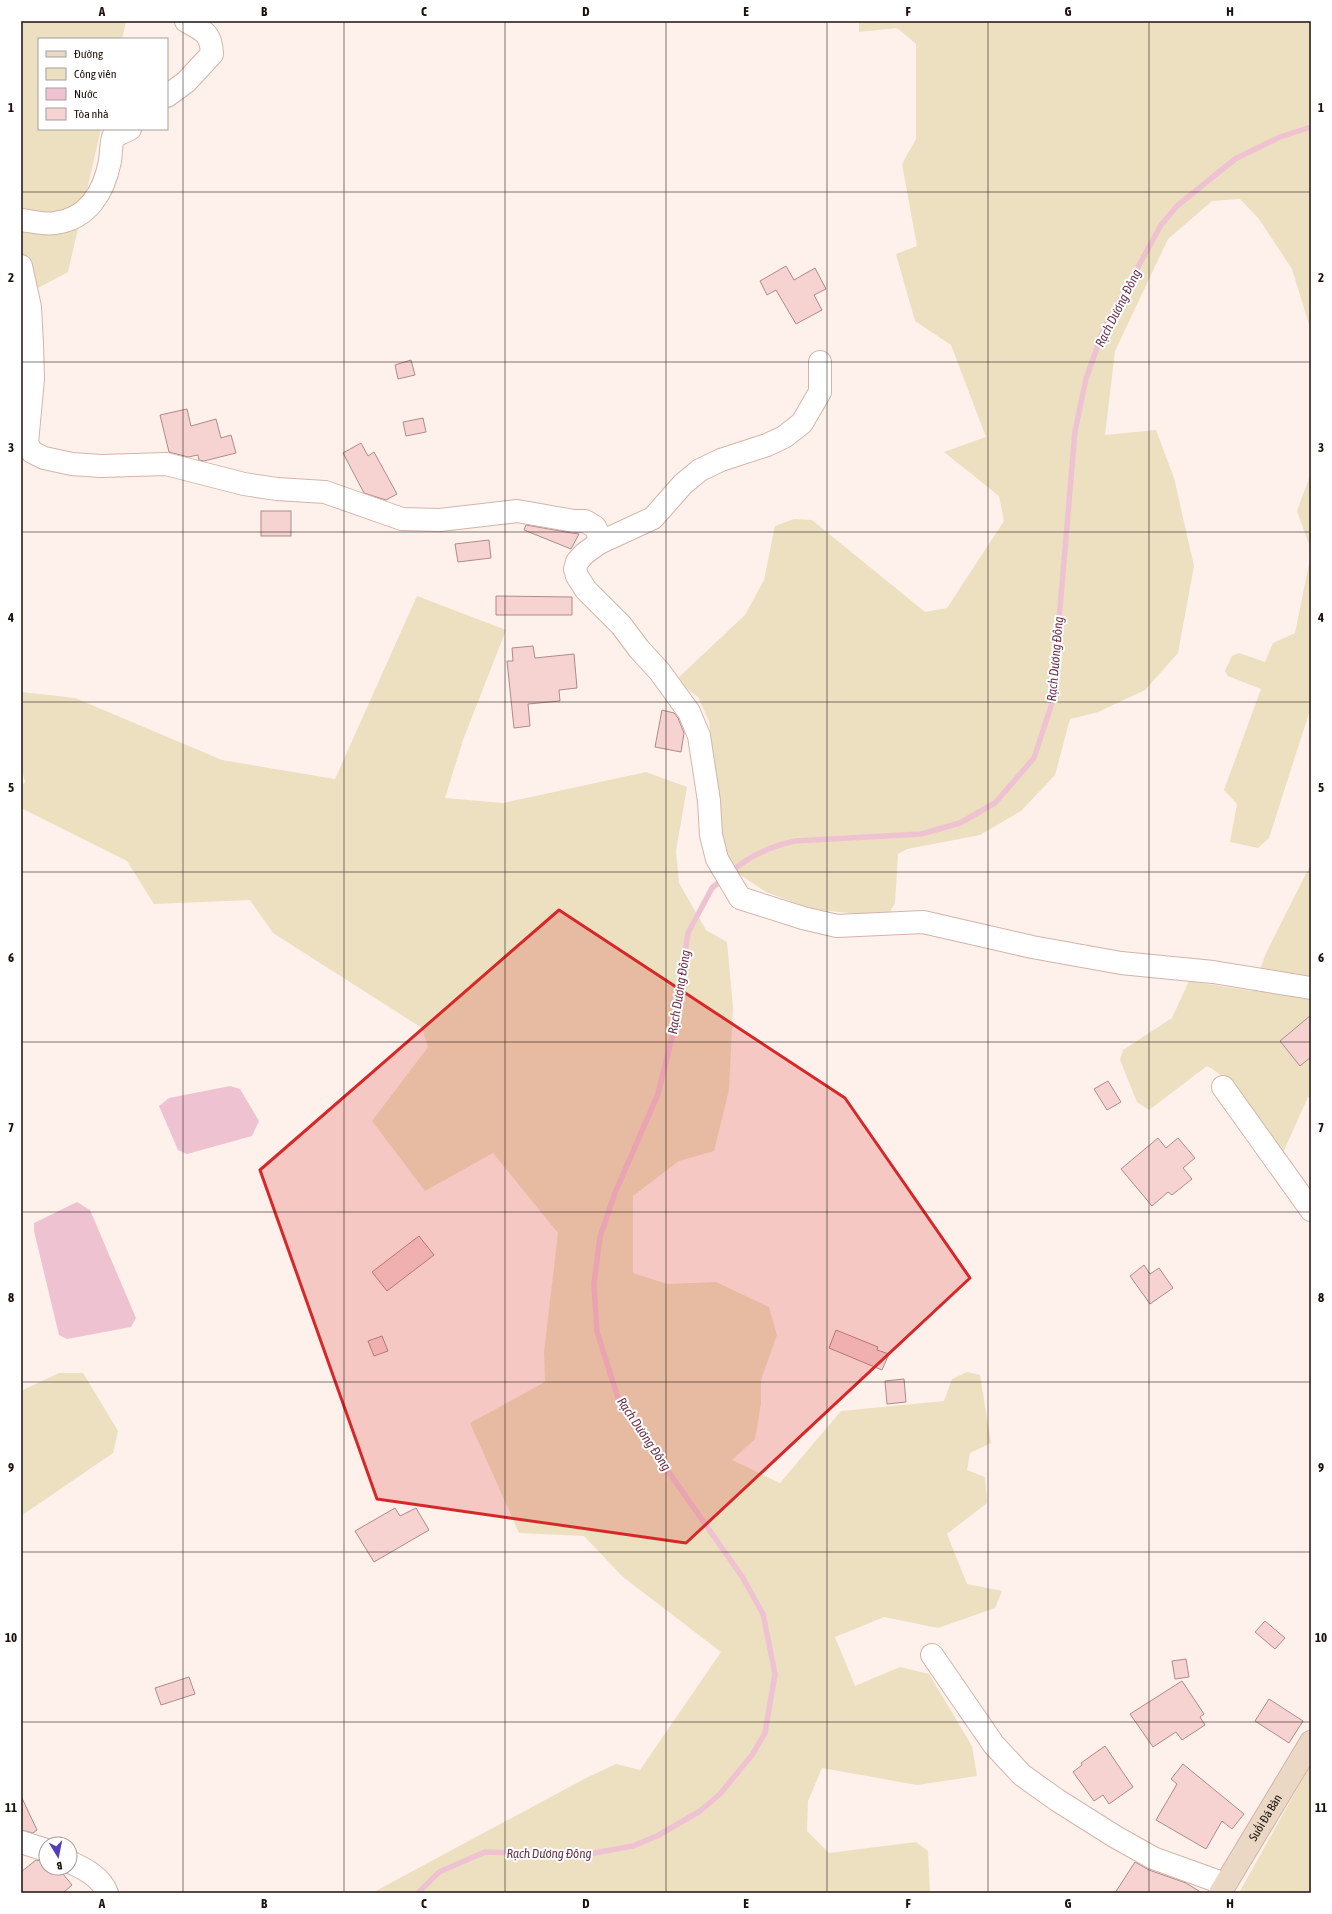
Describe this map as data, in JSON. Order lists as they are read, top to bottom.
{
  "streets": {
    "street": ["Suối Đá Bàn"]
  },
  "water": ["Rạch Dương Đông"],
  "legend": [
    "Đường",
    "Công viên",
    "Nước",
    "Tòa nhà"
  ],
  "north": "bottom",
  "grid": {
    "columns": [
      "A",
      "B",
      "C",
      "D",
      "E",
      "F",
      "G",
      "H"
    ],
    "rows": [
      "1",
      "2",
      "3",
      "4",
      "5",
      "6",
      "7",
      "8",
      "9",
      "10",
      "11"
    ]
  }
}
